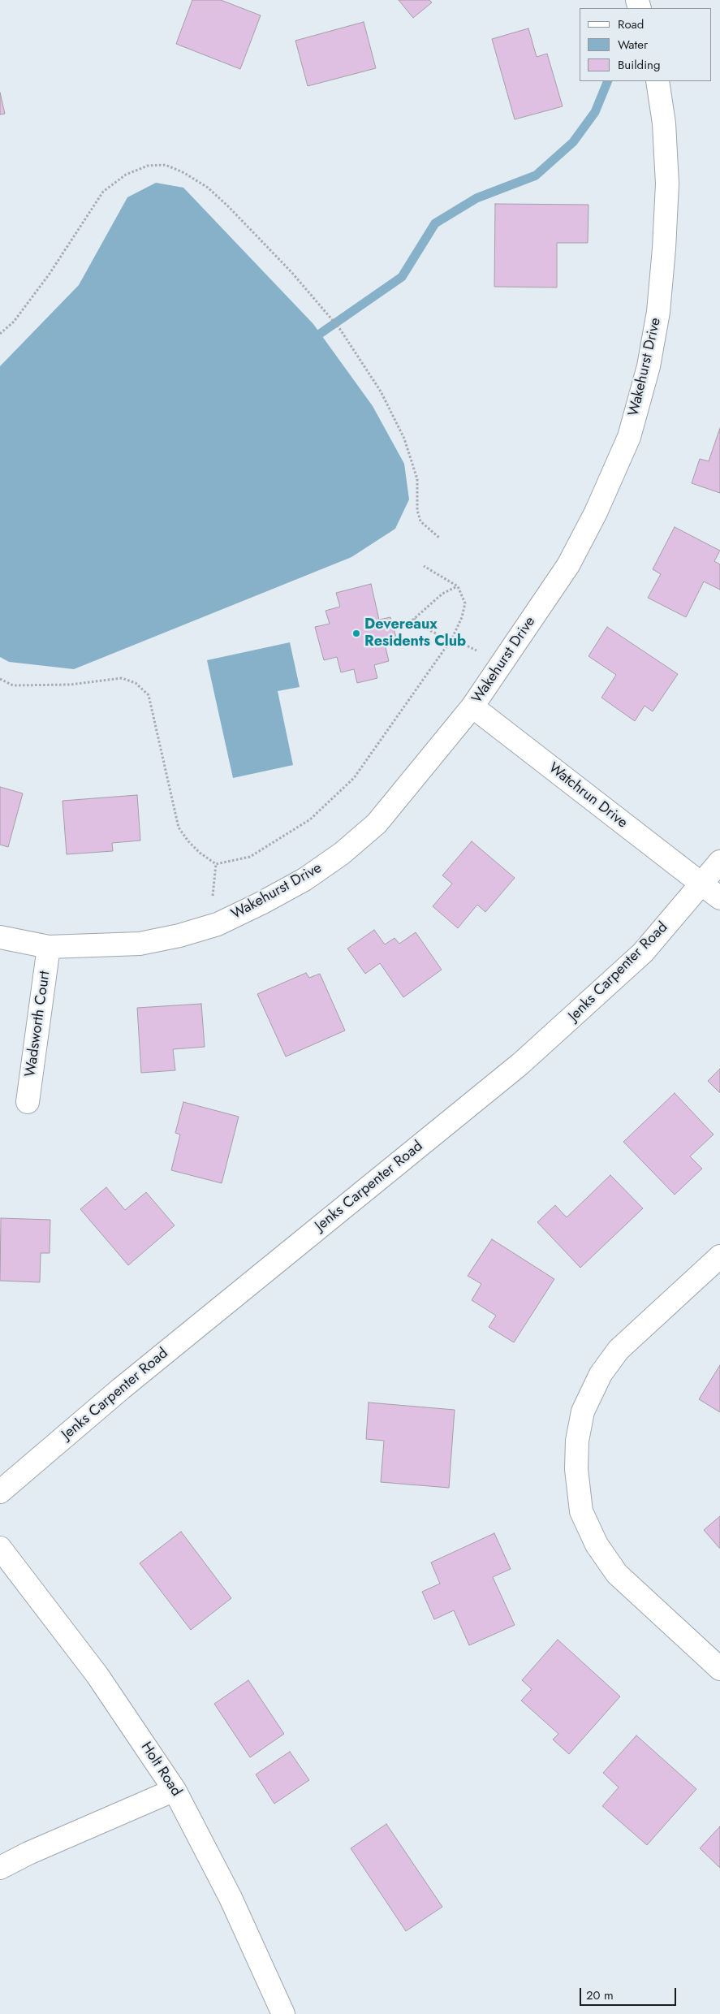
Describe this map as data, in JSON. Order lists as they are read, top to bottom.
{
  "streets": {
    "street": [
      "Wakehurst Drive",
      "Watchrun Drive",
      "Jenks Carpenter Road",
      "Wadsworth Court",
      "Holt Road"
    ]
  },
  "crossings": [
    ["Wakehurst Drive", "Watchrun Drive"],
    ["Wakehurst Drive", "Wadsworth Court"],
    ["Watchrun Drive", "Jenks Carpenter Road"]
  ],
  "places": ["Devereaux Residents Club"],
  "legend": ["Road", "Water", "Building"],
  "scale_bar": "20 m"
}
